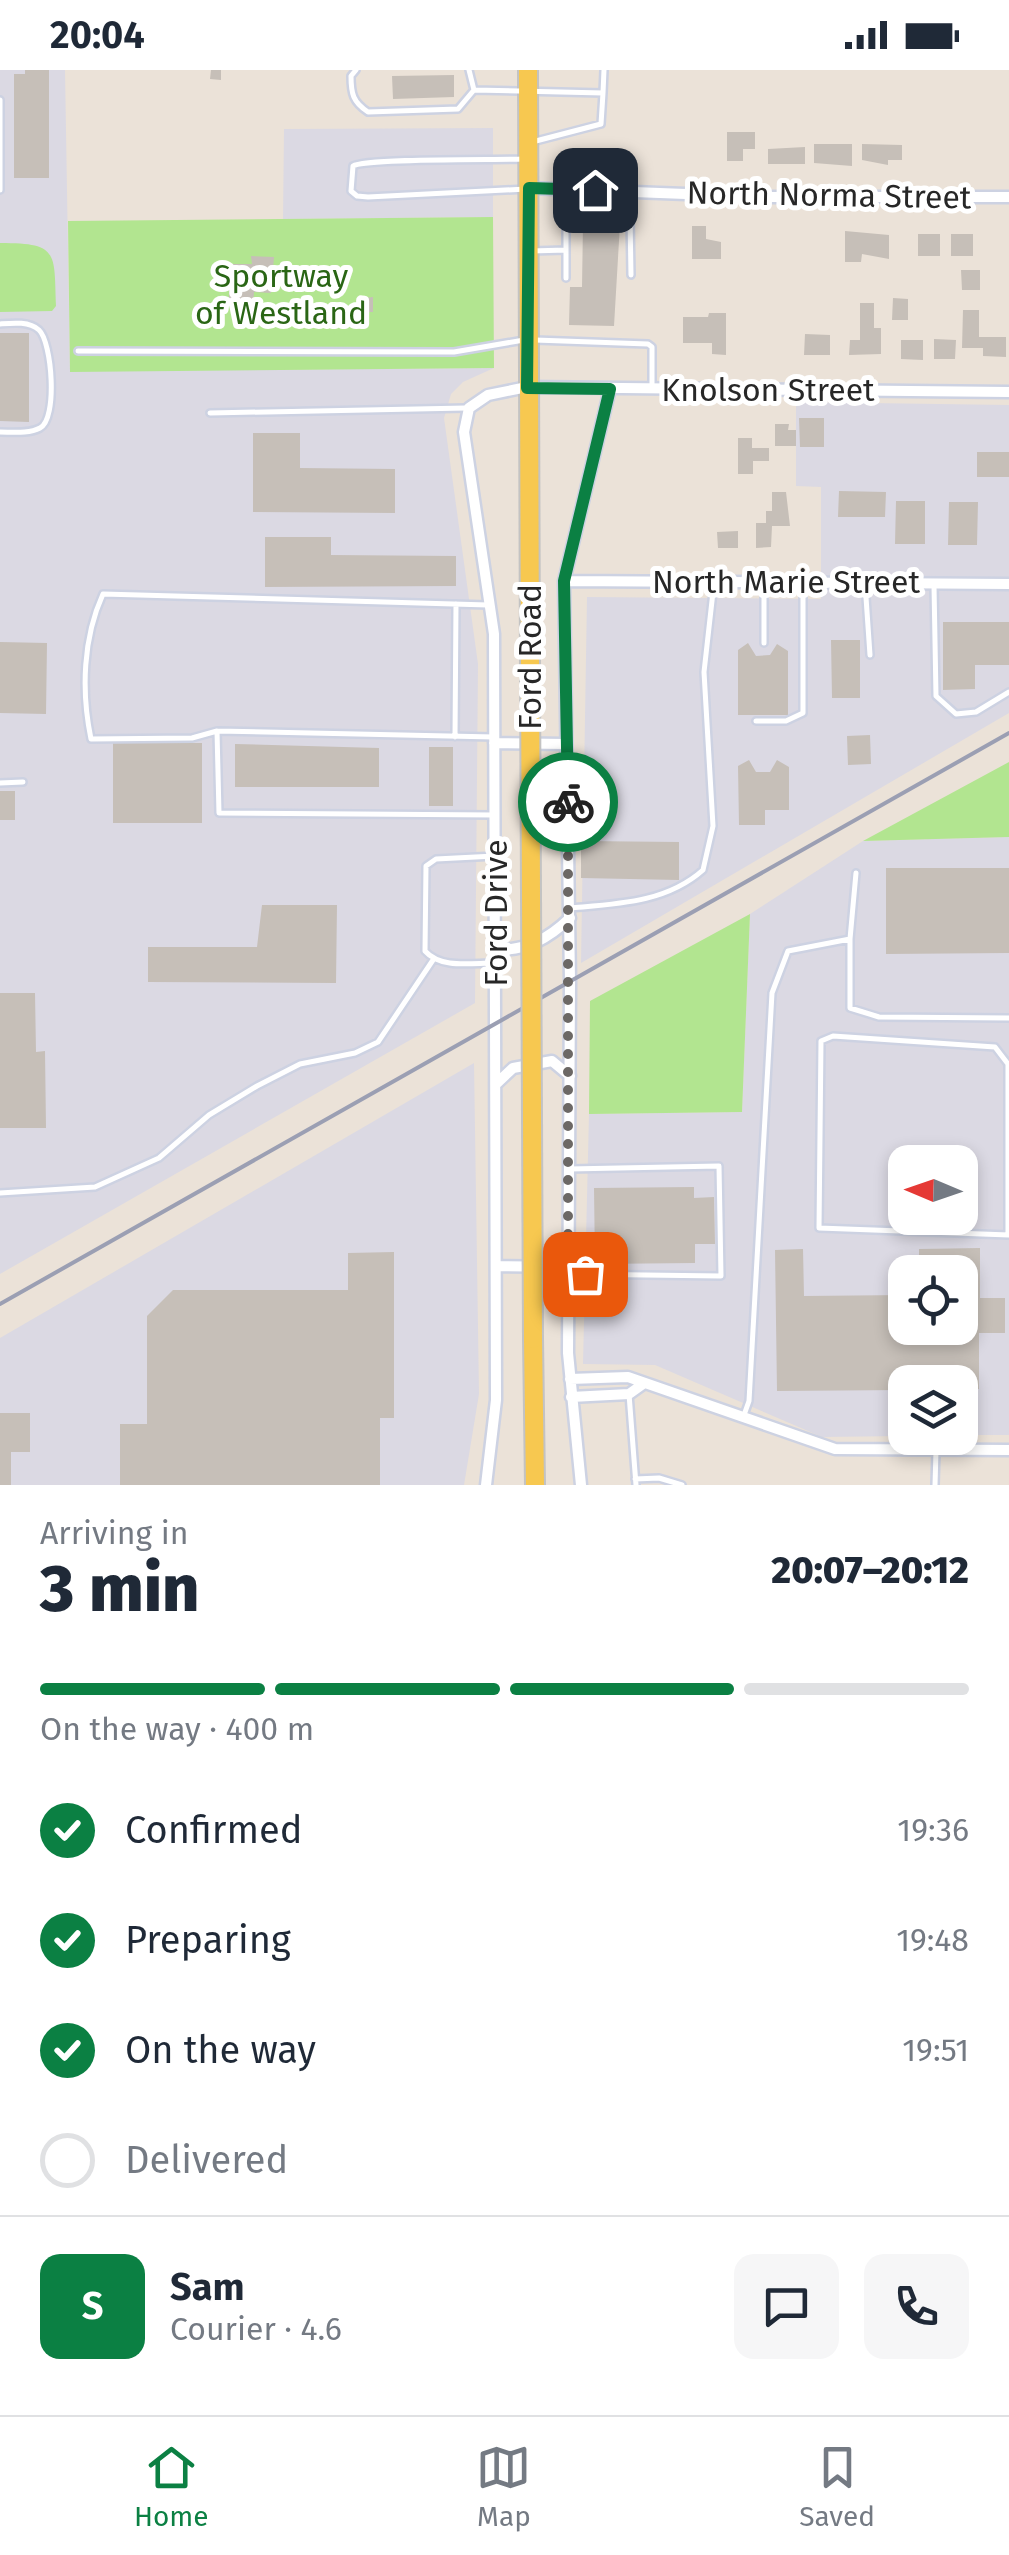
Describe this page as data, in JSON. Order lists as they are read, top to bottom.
{
  "streets": {
    "main road": ["Ford Road"],
    "street": [
      "North Norma Street",
      "Knolson Street",
      "North Marie Street",
      "Ford Drive"
    ]
  },
  "crossings": [
    ["North Norma Street", "Ford Road"],
    ["Knolson Street", "Ford Road"]
  ],
  "parks": ["Sportway of Westland"],
  "north": "left",
  "page": {
    "status": "20:04",
    "heading": ["3 min", "Arriving in", "20:07–20:12"],
    "panel": ["Sam", "Courier · 4.6"],
    "bar": "On the way · 400 m",
    "list": [
      ["Confirmed", "19:36"],
      ["Preparing", "19:48"],
      ["On the way", "19:51"],
      "Delivered"
    ],
    "round": "S",
    "tabs": ["Home", "Map", "Saved"]
  }
}
